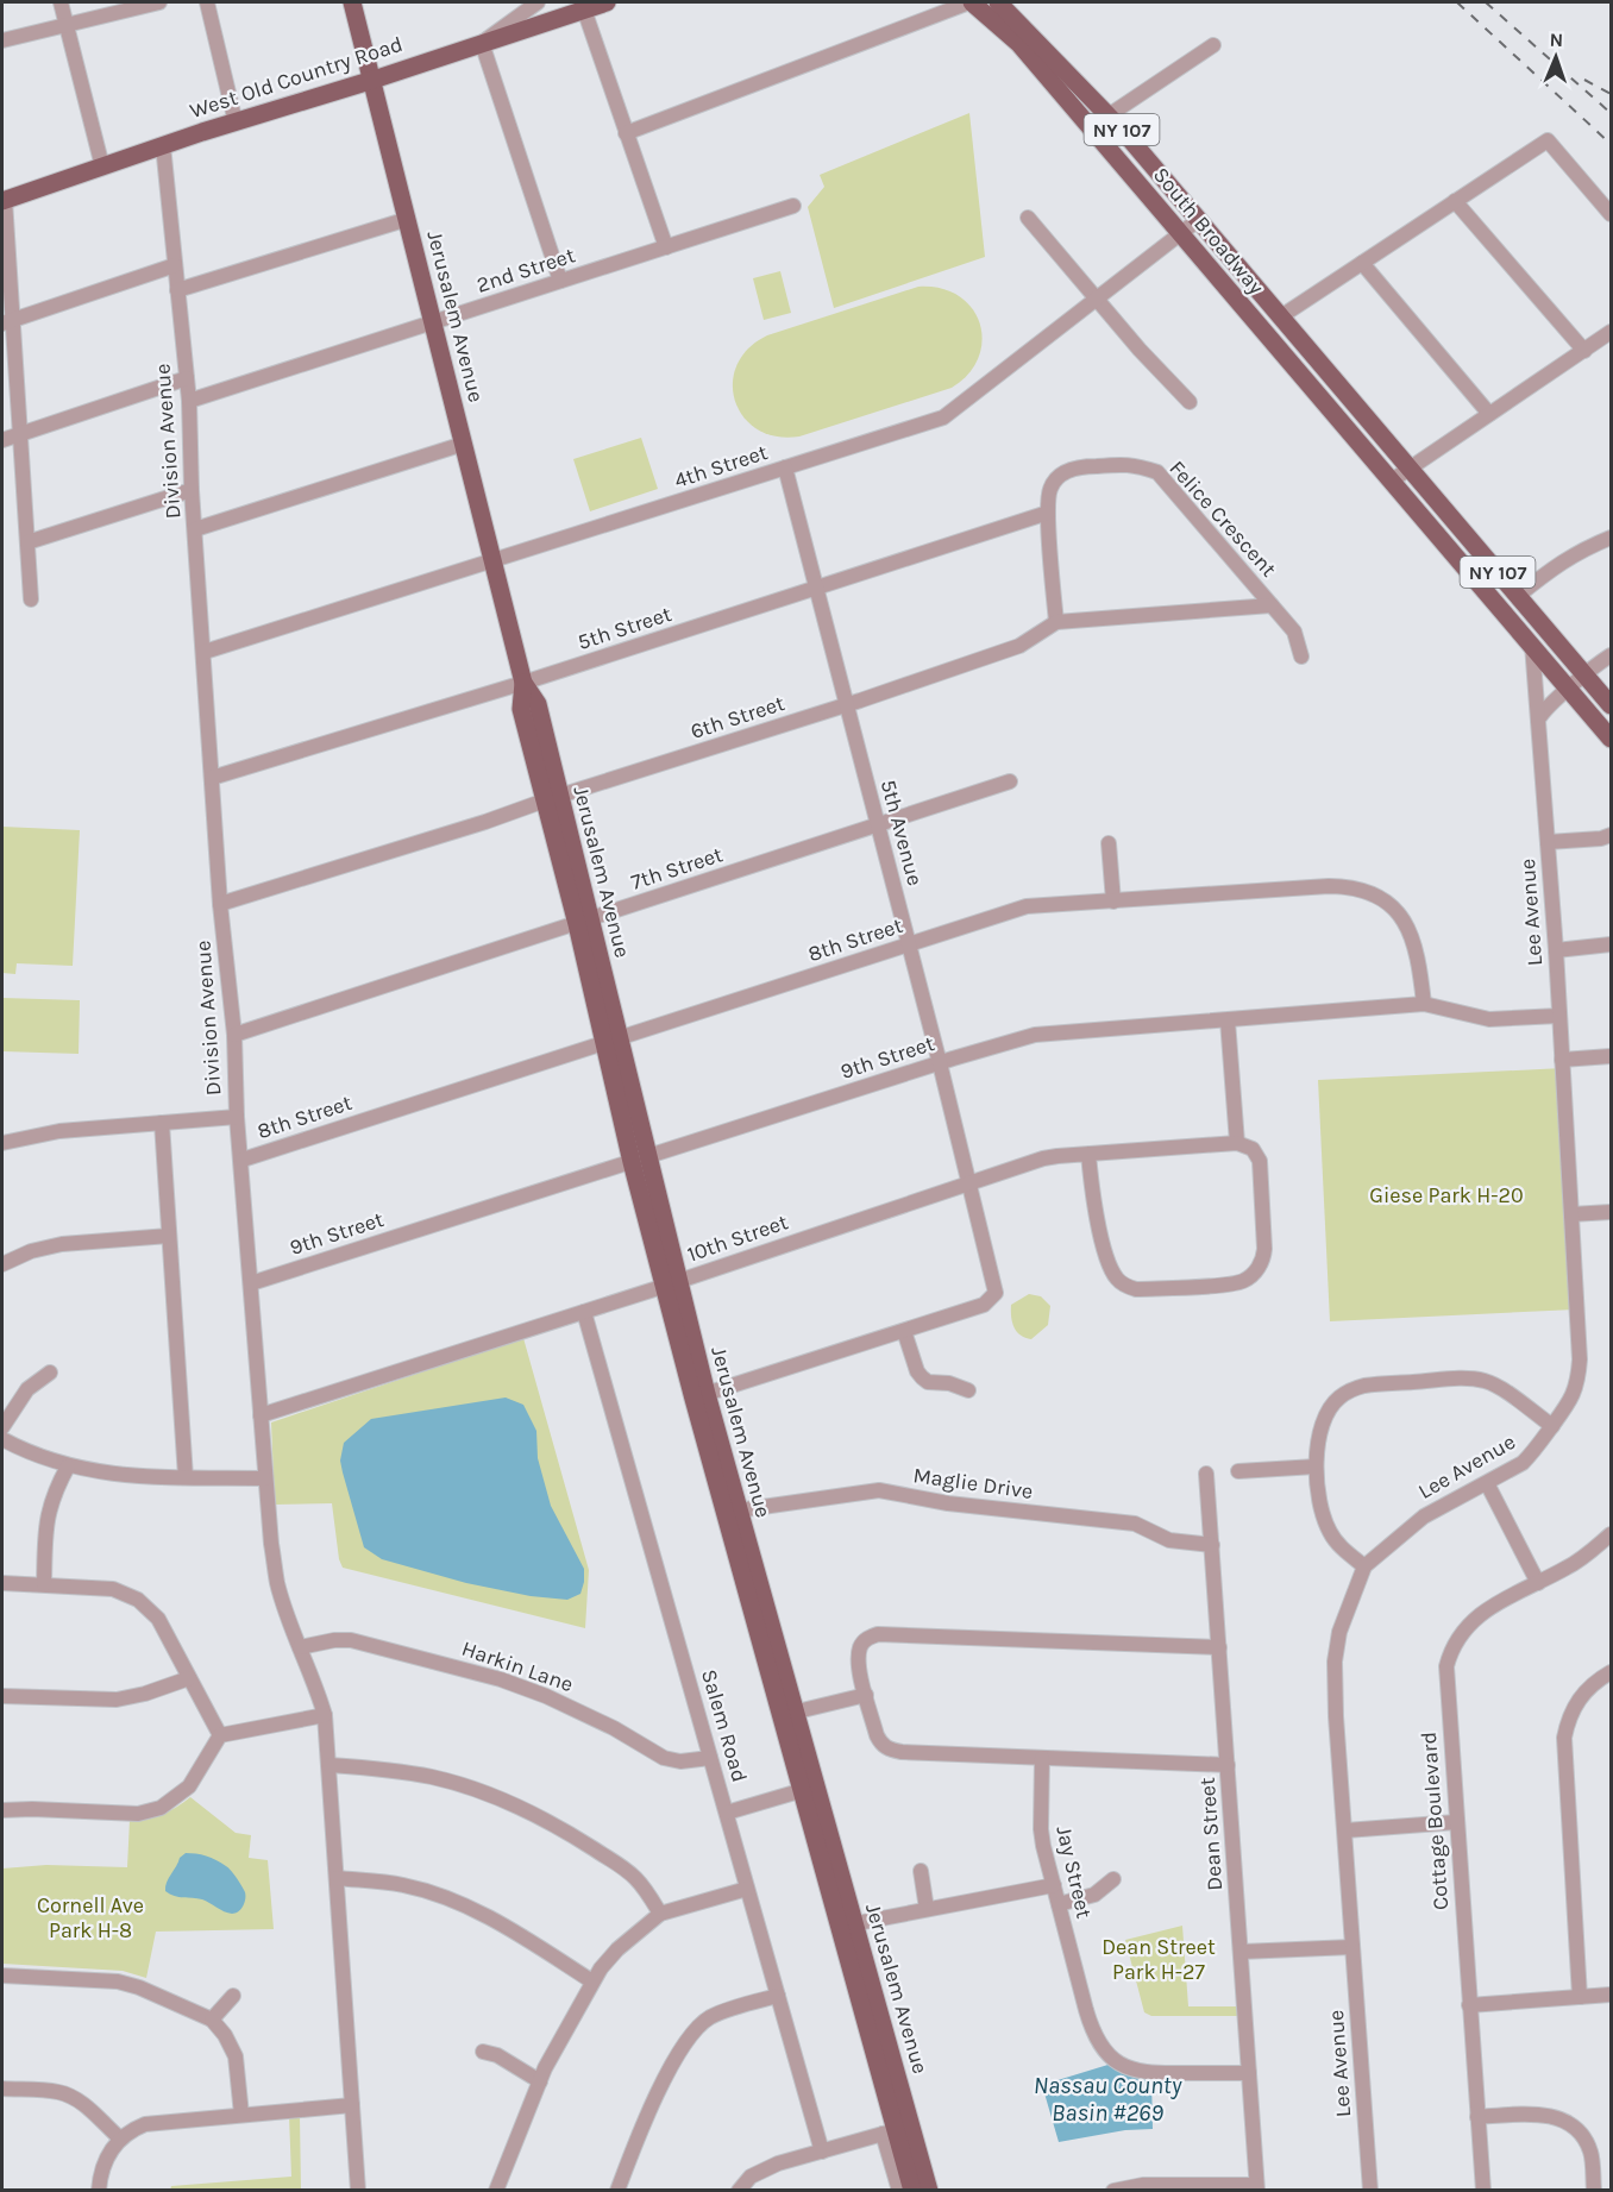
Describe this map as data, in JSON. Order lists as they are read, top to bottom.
{
  "streets": {
    "main road": [
      "West Old Country Road",
      "NY 107",
      "South Broadway",
      "Jerusalem Avenue"
    ],
    "street": [
      "2nd Street",
      "Division Avenue",
      "4th Street",
      "Felice Crescent",
      "5th Street",
      "6th Street",
      "5th Avenue",
      "7th Street",
      "Lee Avenue",
      "8th Street",
      "9th Street",
      "10th Street",
      "Maglie Drive",
      "Harkin Lane",
      "Salem Road",
      "Cottage Boulevard",
      "Dean Street",
      "Jay Street"
    ]
  },
  "crossings": [
    ["West Old Country Road", "Jerusalem Avenue"],
    ["West Old Country Road", "Division Avenue"],
    ["NY 107", "South Broadway"],
    ["NY 107", "Lee Avenue"],
    ["South Broadway", "4th Street"],
    ["2nd Street", "Jerusalem Avenue"],
    ["2nd Street", "Division Avenue"],
    ["Jerusalem Avenue", "4th Street"],
    ["Jerusalem Avenue", "5th Street"],
    ["Jerusalem Avenue", "6th Street"],
    ["Jerusalem Avenue", "7th Street"],
    ["Jerusalem Avenue", "8th Street"],
    ["Jerusalem Avenue", "9th Street"],
    ["Jerusalem Avenue", "10th Street"],
    ["Jerusalem Avenue", "Maglie Drive"],
    ["Division Avenue", "4th Street"],
    ["Division Avenue", "5th Street"],
    ["Division Avenue", "6th Street"],
    ["Division Avenue", "7th Street"],
    ["Division Avenue", "8th Street"],
    ["Division Avenue", "9th Street"],
    ["Division Avenue", "10th Street"],
    ["Division Avenue", "Harkin Lane"],
    ["4th Street", "5th Avenue"],
    ["Felice Crescent", "5th Street"],
    ["Felice Crescent", "6th Street"],
    ["5th Street", "5th Avenue"],
    ["6th Street", "5th Avenue"],
    ["5th Avenue", "7th Street"],
    ["5th Avenue", "8th Street"],
    ["5th Avenue", "9th Street"],
    ["5th Avenue", "10th Street"],
    ["Lee Avenue", "9th Street"],
    ["8th Street", "9th Street"],
    ["10th Street", "Salem Road"],
    ["Maglie Drive", "Dean Street"],
    ["Harkin Lane", "Salem Road"],
    ["Dean Street", "Jay Street"]
  ],
  "water": ["Nassau County Basin #269"],
  "parks": ["Giese Park H-20", "Cornell Ave Park H-8", "Dean Street Park H-27"],
  "north": "top"
}
